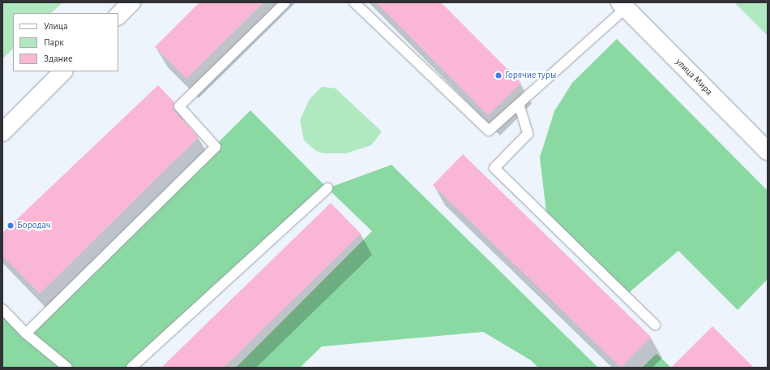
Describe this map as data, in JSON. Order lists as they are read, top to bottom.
{
  "streets": {
    "main road": ["улица Мира"]
  },
  "places": ["Горячие туры", "Бородач"],
  "legend": ["Улица", "Парк", "Здание"]
}
